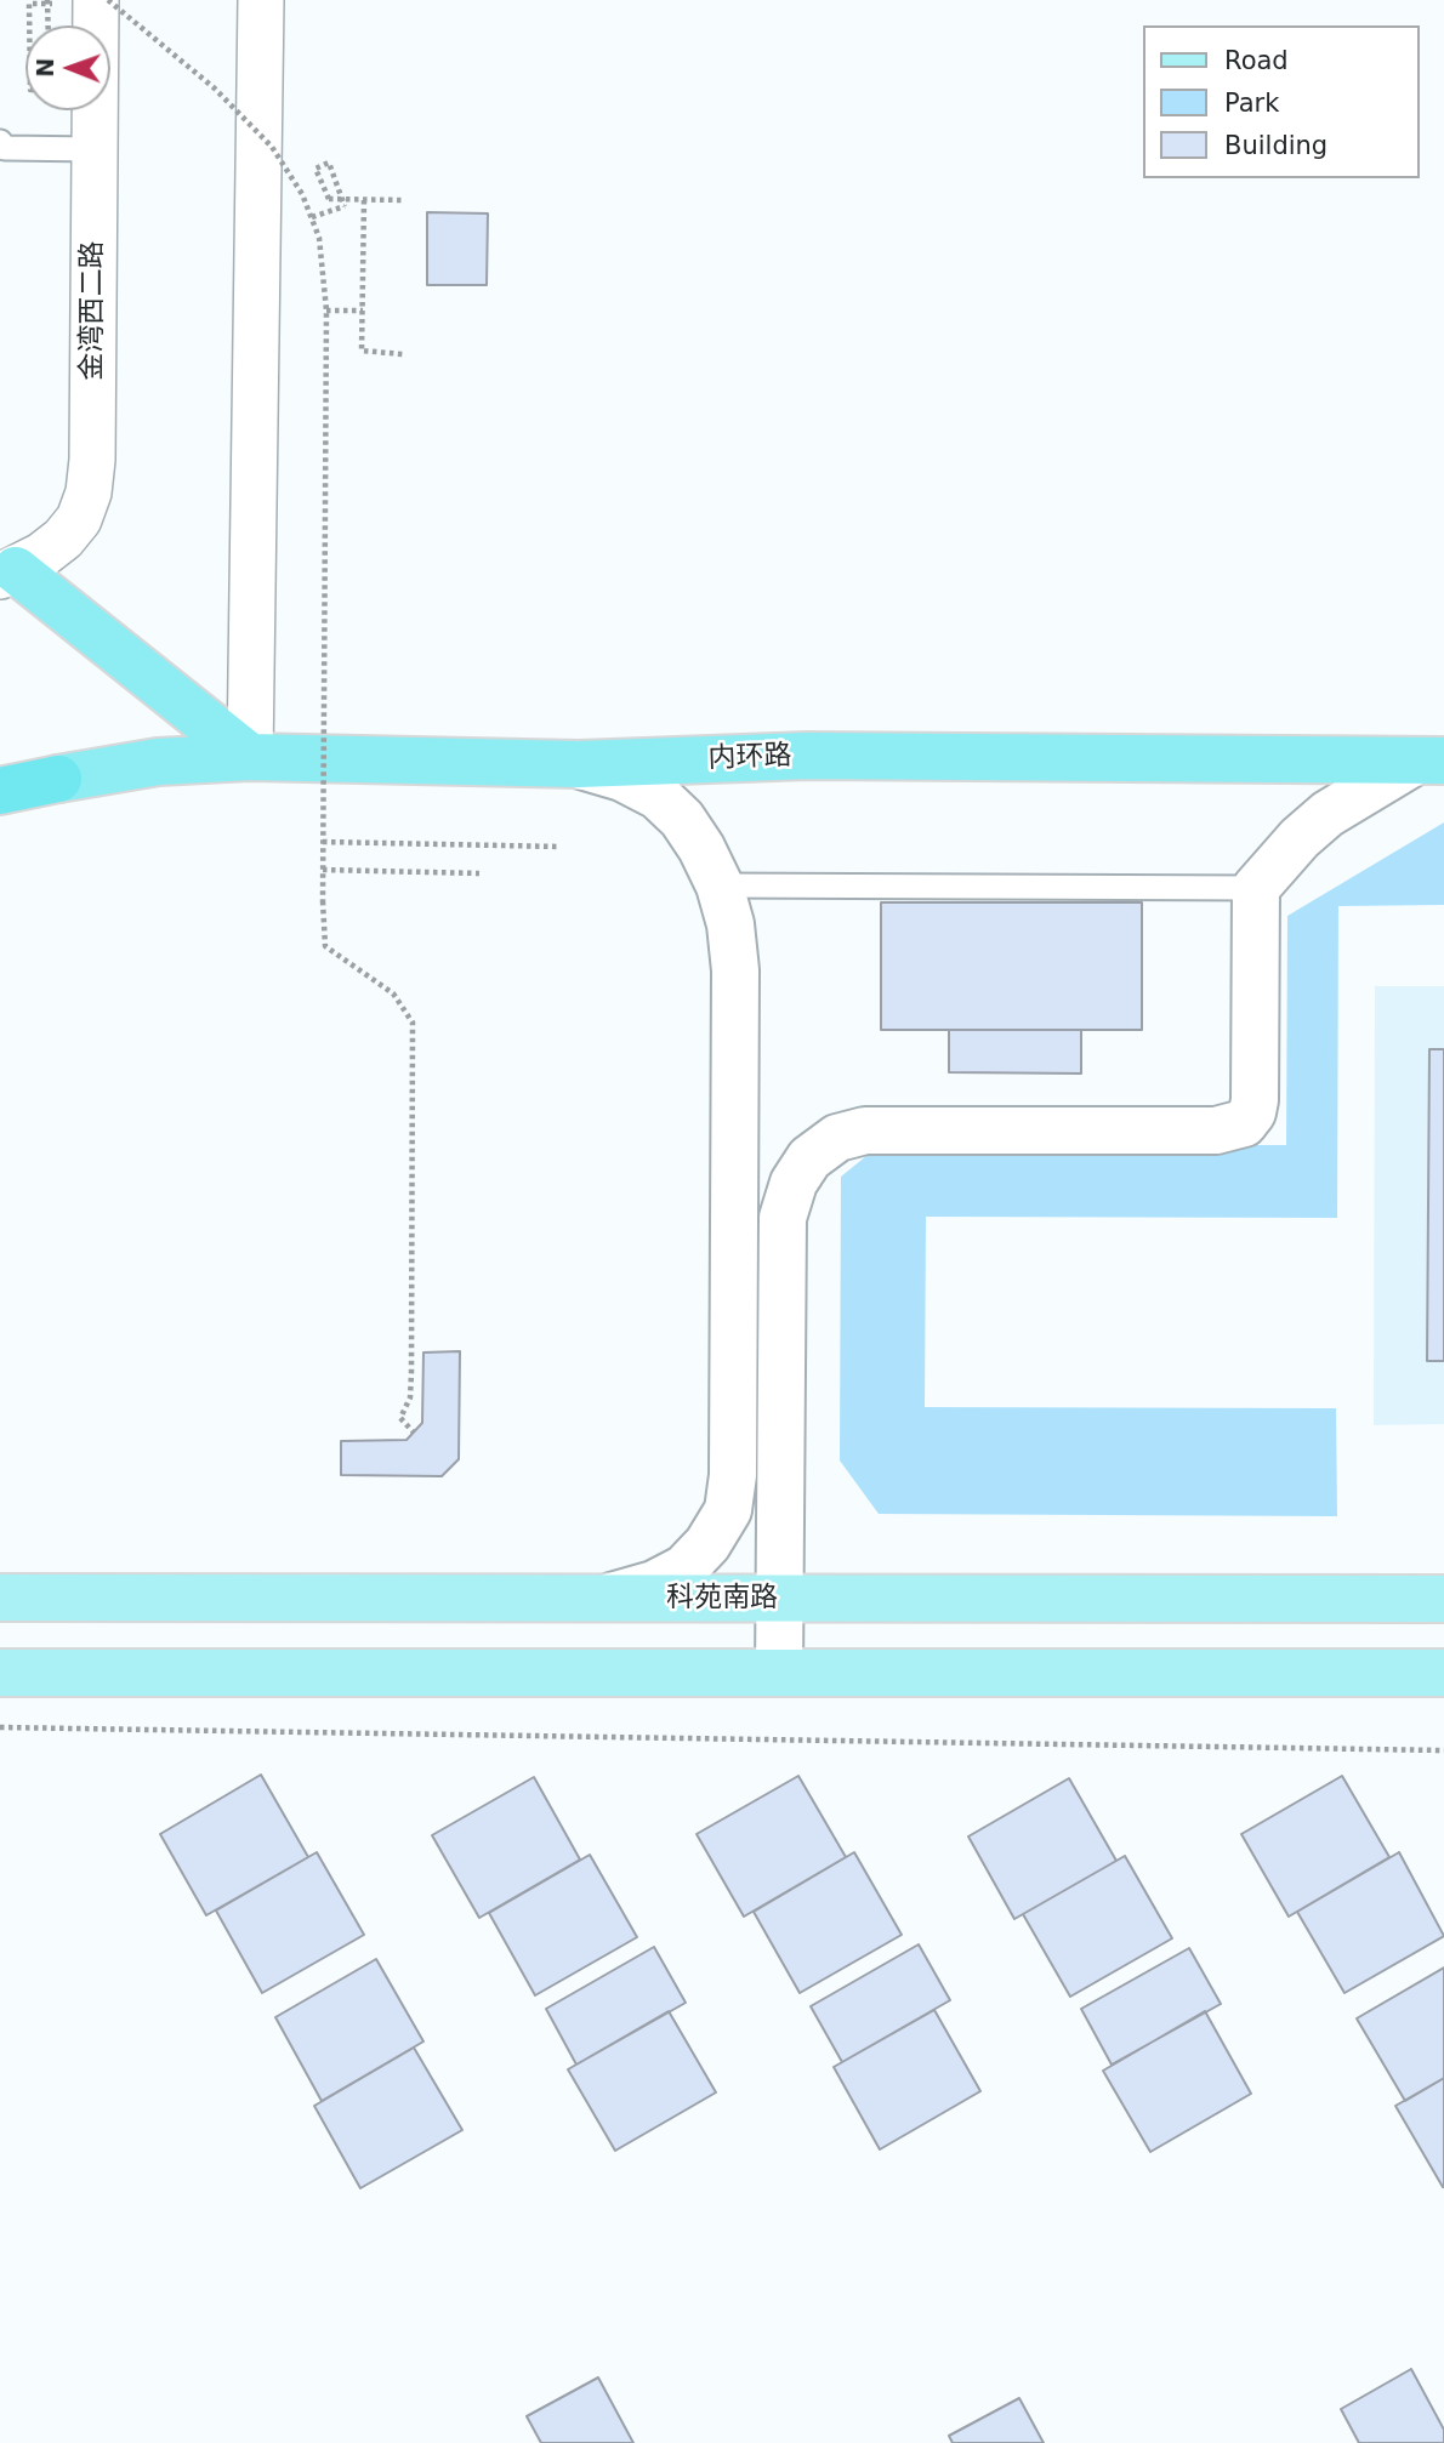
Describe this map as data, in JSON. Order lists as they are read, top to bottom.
{
  "streets": {
    "highway": ["内环路"],
    "main road": ["科苑南路"],
    "street": ["金湾西二路"]
  },
  "legend": ["Road", "Park", "Building"],
  "north": "left"
}
